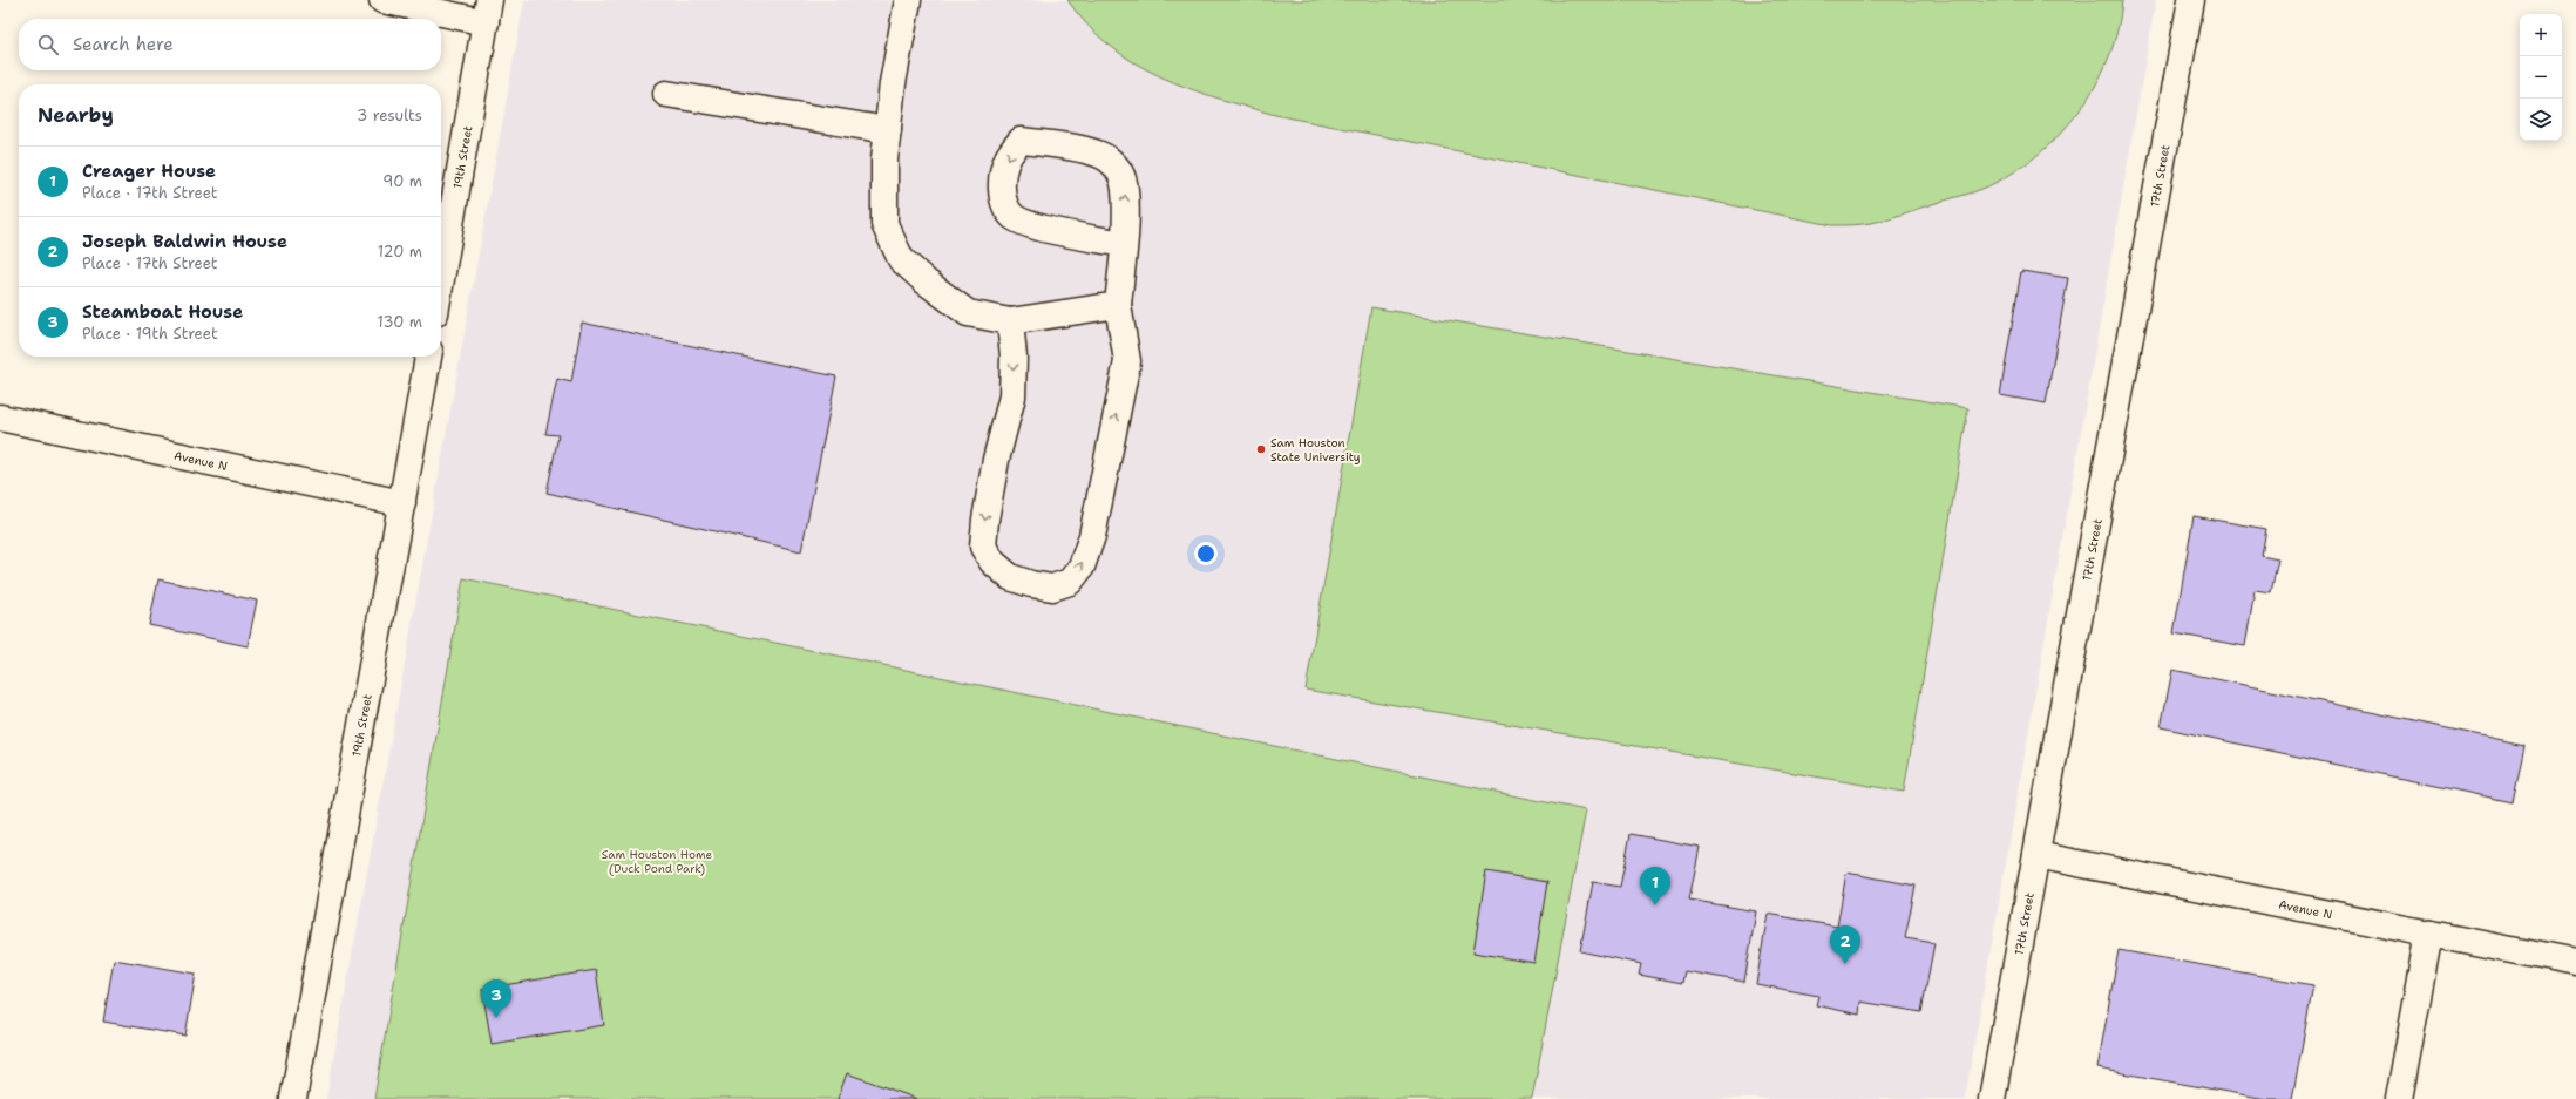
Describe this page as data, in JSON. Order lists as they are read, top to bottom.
{
  "streets": {
    "street": ["19th Street", "17th Street", "Avenue N"]
  },
  "crossings": [
    ["19th Street", "Avenue N"],
    ["17th Street", "Avenue N"]
  ],
  "parks": ["Sam Houston Home (Duck Pond Park)"],
  "places": ["Sam Houston State University"],
  "page": {
    "map_buttons": ["+", "−"],
    "search": "Search here",
    "heading": ["Nearby", "3 results"],
    "list": [
      {
        "mark": "1",
        "name": "Creager House",
        "note": "Place · 17th Street",
        "value": "90 m"
      },
      {
        "mark": "2",
        "name": "Joseph Baldwin House",
        "note": "Place · 17th Street",
        "value": "120 m"
      },
      {
        "mark": "3",
        "name": "Steamboat House",
        "note": "Place · 19th Street",
        "value": "130 m"
      }
    ],
    "pins": ["1", "2", "3"]
  }
}
